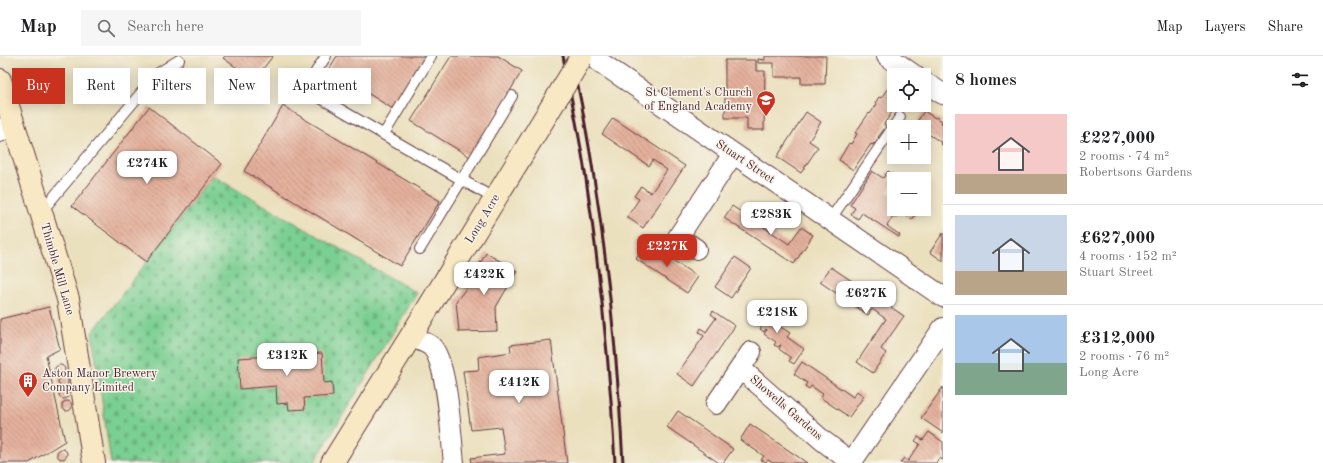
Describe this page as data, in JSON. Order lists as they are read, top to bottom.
{
  "streets": {
    "street": [
      "Stuart Street",
      "Long Acre",
      "Thimble Mill Lane",
      "Showells Gardens"
    ]
  },
  "crossings": [
    ["Stuart Street", "Long Acre"]
  ],
  "places": {
    "school or university": ["St Clement's Church of England Academy"],
    "building": ["Aston Manor Brewery Company Limited"]
  },
  "page": {
    "header": "Map",
    "search": "Search here",
    "nav": ["Map", "Layers", "Share"],
    "heading": "8 homes",
    "map_buttons": ["+", "−"],
    "chip": [
      "Buy",
      "Rent",
      "Filters",
      "New",
      "Apartment"
    ],
    "list": [
      {
        "name": "£227,000",
        "note": "2 rooms · 74 m² · Robertsons Gardens"
      },
      {
        "name": "£627,000",
        "note": "4 rooms · 152 m² · Stuart Street"
      },
      {
        "name": "£312,000",
        "note": "2 rooms · 76 m² · Long Acre"
      }
    ],
    "price": [
      "£274K",
      "£283K",
      "£227K",
      "£422K",
      "£627K",
      "£218K",
      "£312K",
      "£412K"
    ]
  }
}
